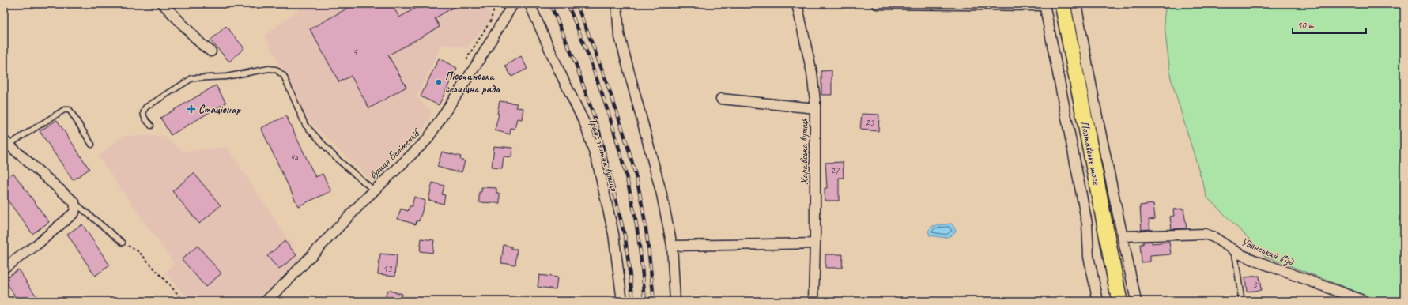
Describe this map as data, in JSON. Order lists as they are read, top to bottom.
{
  "streets": {
    "highway": ["Полтавське шосе"],
    "street": [
      "Харківська вулиця",
      "вулиця Беліменків",
      "Транспортна вулиця",
      "Удянський в’їзд"
    ]
  },
  "places": {
    "other": ["Пісочинська селищна рада"],
    "health": ["Стаціонар"]
  },
  "house_numbers": [
    "4",
    "25",
    "4а",
    "27",
    "13",
    "3"
  ],
  "scale_bar": "50 m"
}
